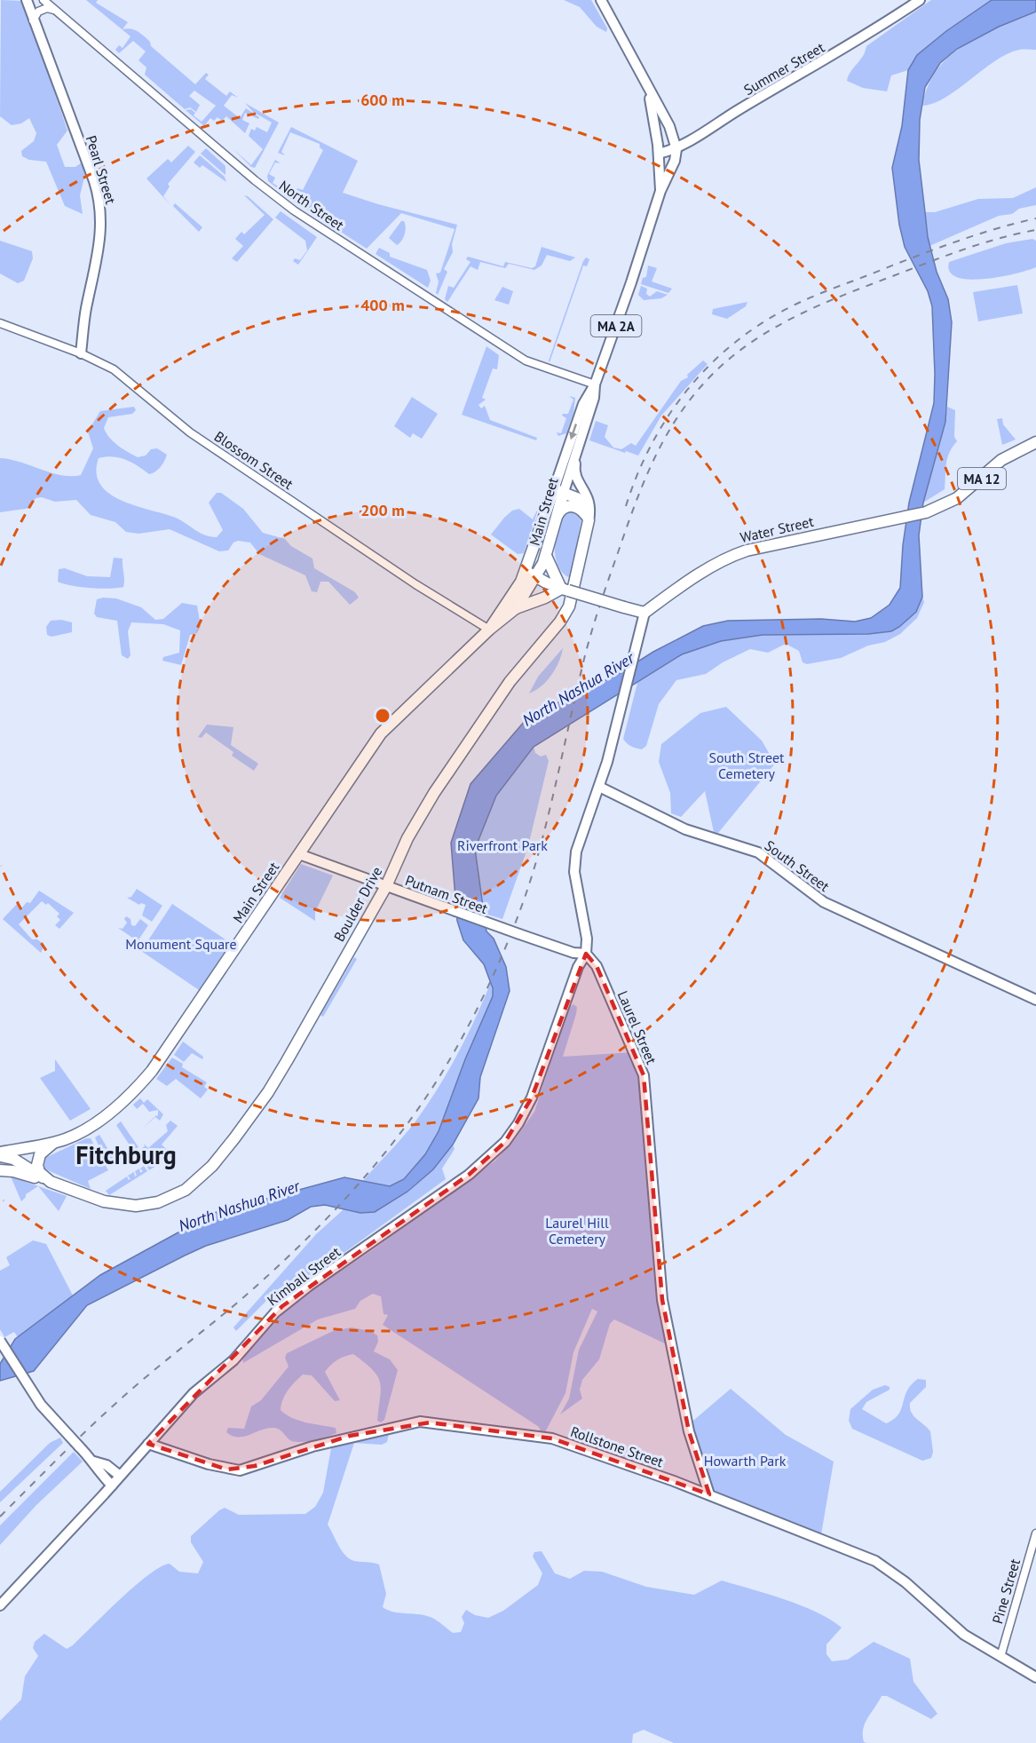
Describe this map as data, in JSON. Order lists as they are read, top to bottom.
{
  "streets": {
    "highway": [
      "MA 2A",
      "MA 12",
      "Main Street",
      "Water Street",
      "Boulder Drive"
    ],
    "main road": [
      "Summer Street",
      "Pearl Street",
      "South Street",
      "Putnam Street",
      "Laurel Street",
      "Kimball Street",
      "Rollstone Street"
    ],
    "street": ["North Street", "Blossom Street", "Pine Street"]
  },
  "crossings": [
    ["Summer Street", "MA 2A"],
    ["Summer Street", "Main Street"],
    ["Pearl Street", "Blossom Street"],
    ["North Street", "Main Street"],
    ["MA 2A", "Main Street"],
    ["Blossom Street", "Main Street"],
    ["Main Street", "Putnam Street"],
    ["Main Street", "Boulder Drive"],
    ["Putnam Street", "Boulder Drive"],
    ["Putnam Street", "Laurel Street"],
    ["Putnam Street", "Kimball Street"],
    ["Laurel Street", "Kimball Street"],
    ["Laurel Street", "Rollstone Street"],
    ["Kimball Street", "Rollstone Street"],
    ["Rollstone Street", "Pine Street"]
  ],
  "districts": ["Fitchburg"],
  "water": ["North Nashua River"],
  "parks": [
    "South Street Cemetery",
    "Riverfront Park",
    "Monument Square",
    "Laurel Hill Cemetery",
    "Howarth Park"
  ],
  "rings": ["600 m", "400 m", "200 m"]
}
